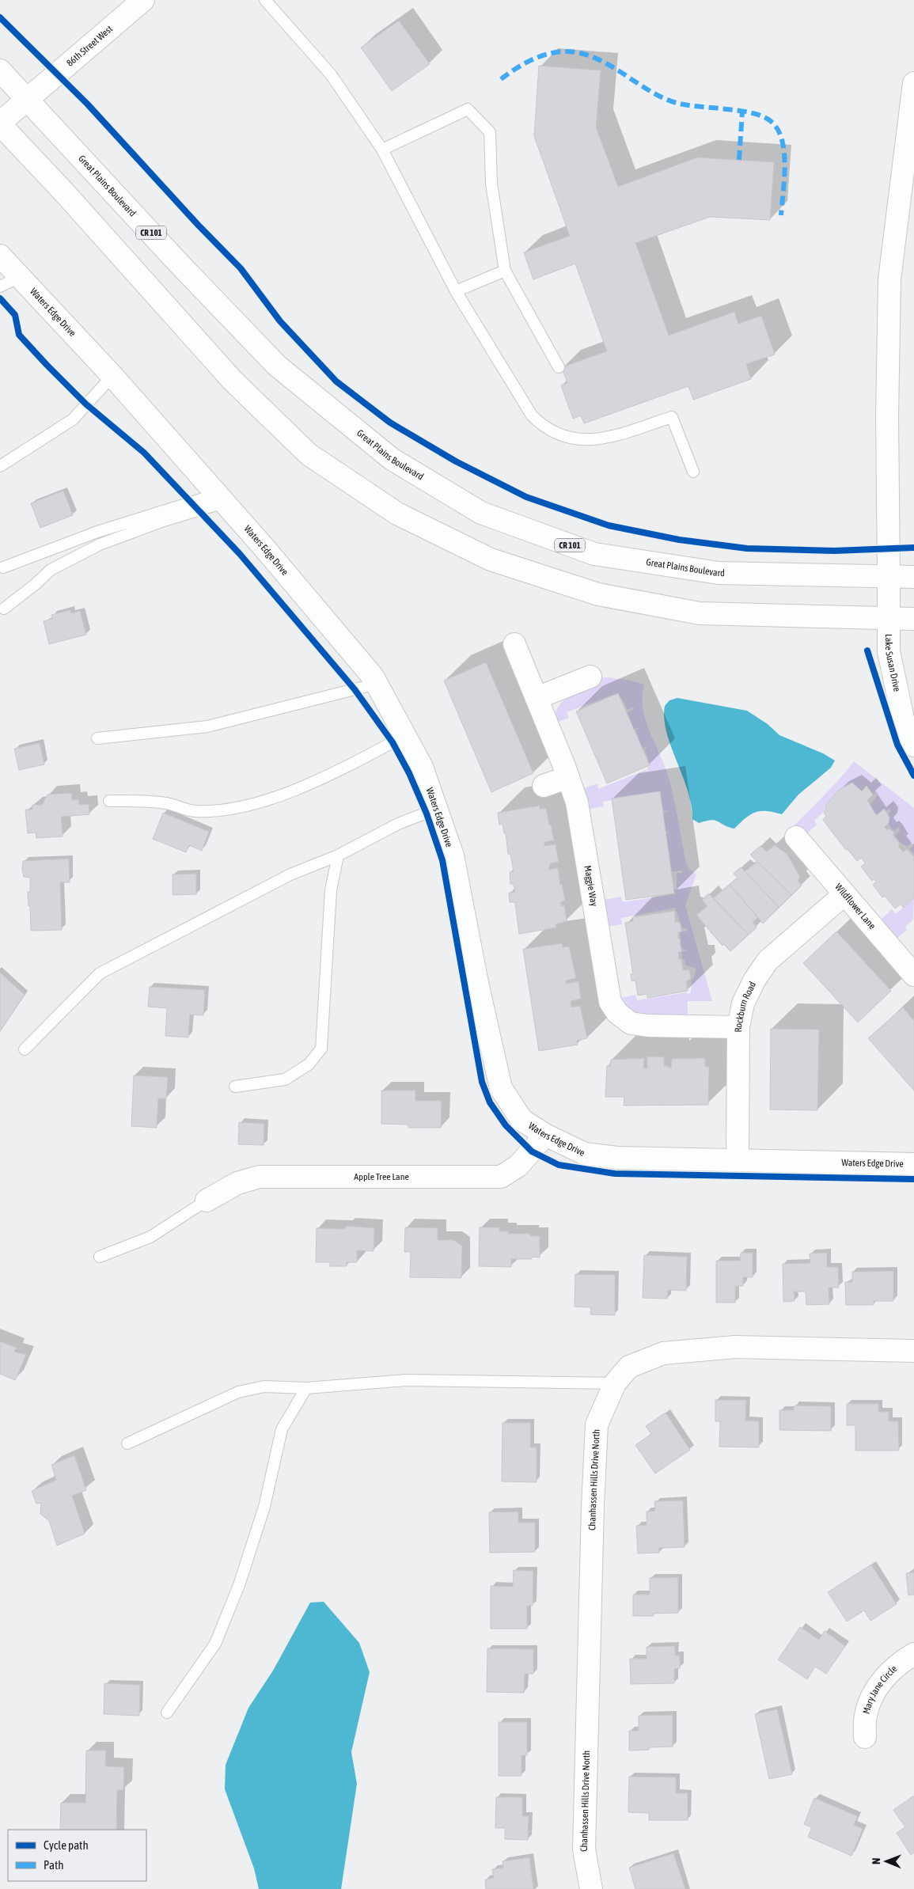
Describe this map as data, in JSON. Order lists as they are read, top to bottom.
{
  "streets": {
    "main road": [
      "86th Street West",
      "Great Plains Boulevard",
      "CR 101",
      "Waters Edge Drive",
      "Lake Susan Drive",
      "Maggie Way",
      "Wildflower Lane",
      "Rockburn Road",
      "Apple Tree Lane",
      "Chanhassen Hills Drive North",
      "Mary Jane Circle"
    ]
  },
  "crossings": [
    ["86th Street West", "Great Plains Boulevard"],
    ["Great Plains Boulevard", "Lake Susan Drive"],
    ["Waters Edge Drive", "Rockburn Road"],
    ["Waters Edge Drive", "Apple Tree Lane"],
    ["Maggie Way", "Rockburn Road"],
    ["Wildflower Lane", "Rockburn Road"]
  ],
  "legend": ["Cycle path", "Path"],
  "north": "left"
}
